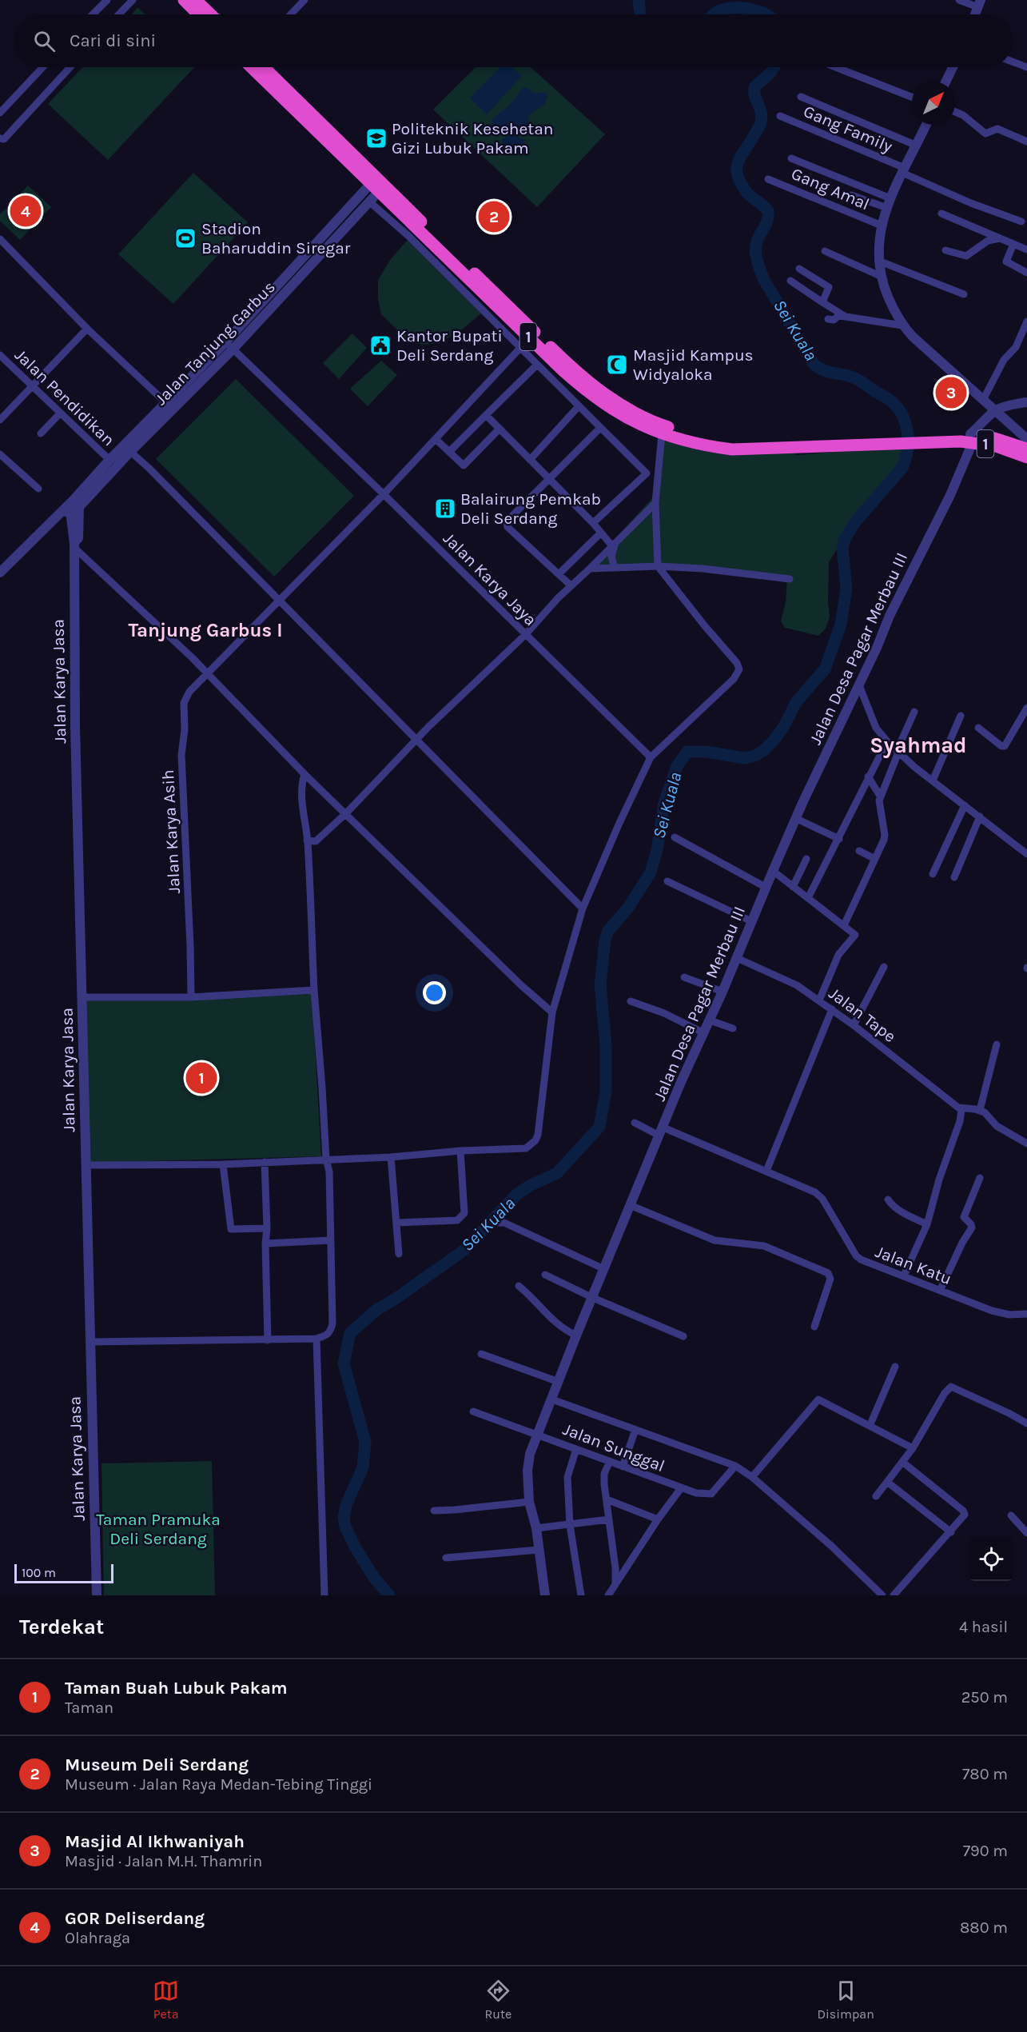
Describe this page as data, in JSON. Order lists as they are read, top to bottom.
{
  "streets": {
    "highway": ["1"],
    "street": [
      "Gang Family",
      "Gang Amal",
      "Jalan Tanjung Garbus",
      "Jalan Pendidikan",
      "Jalan Karya Jaya",
      "Jalan Desa Pagar Merbau III",
      "Jalan Karya Jasa",
      "Jalan Karya Asih",
      "Jalan Tape",
      "Jalan Katu",
      "Jalan Sunggal"
    ]
  },
  "crossings": [
    ["1", "Jalan Tanjung Garbus"],
    ["1", "Jalan Desa Pagar Merbau III"],
    ["Jalan Tanjung Garbus", "Jalan Pendidikan"],
    ["Jalan Tanjung Garbus", "Jalan Karya Jaya"],
    ["Jalan Tanjung Garbus", "Jalan Karya Jasa"],
    ["Jalan Karya Jaya", "Jalan Karya Asih"],
    ["Jalan Desa Pagar Merbau III", "Jalan Tape"],
    ["Jalan Desa Pagar Merbau III", "Jalan Katu"],
    ["Jalan Desa Pagar Merbau III", "Jalan Sunggal"]
  ],
  "districts": ["Tanjung Garbus I", "Syahmad"],
  "water": ["Sei Kuala"],
  "parks": ["Taman Pramuka Deli Serdang"],
  "places": {
    "school or university": ["Politeknik Kesehetan Gizi Lubuk Pakam"],
    "sports": ["Stadion Baharuddin Siregar"],
    "public building": ["Kantor Bupati Deli Serdang"],
    "mosque": ["Masjid Kampus Widyaloka"],
    "building": ["Balairung Pemkab Deli Serdang"]
  },
  "scale_bar": "100 m",
  "north": "top right",
  "page": {
    "search": "Cari di sini",
    "pins": [
      "4",
      "2",
      "3",
      "1"
    ],
    "scale": "100 m",
    "heading": ["Terdekat", "4 hasil"],
    "list": [
      {
        "mark": "1",
        "name": "Taman Buah Lubuk Pakam",
        "note": "Taman",
        "value": "250 m"
      },
      {
        "mark": "2",
        "name": "Museum Deli Serdang",
        "note": "Museum · Jalan Raya Medan-Tebing Tinggi",
        "value": "780 m"
      },
      {
        "mark": "3",
        "name": "Masjid Al Ikhwaniyah",
        "note": "Masjid · Jalan M.H. Thamrin",
        "value": "790 m"
      },
      {
        "mark": "4",
        "name": "GOR Deliserdang",
        "note": "Olahraga",
        "value": "880 m"
      }
    ],
    "nav": ["Peta", "Rute", "Disimpan"]
  }
}
